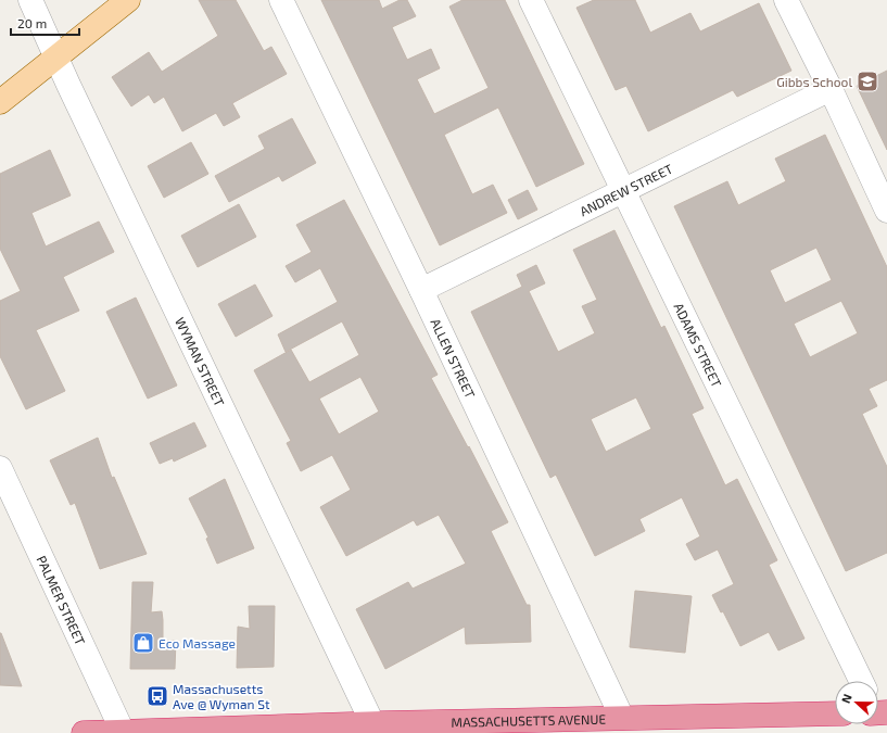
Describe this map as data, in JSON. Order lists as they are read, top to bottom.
{
  "streets": {
    "highway": ["MASSACHUSETTS AVENUE"],
    "street": [
      "ANDREW STREET",
      "ADAMS STREET",
      "ALLEN STREET",
      "WYMAN STREET",
      "PALMER STREET"
    ]
  },
  "crossings": [
    ["ANDREW STREET", "ADAMS STREET"],
    ["ANDREW STREET", "ALLEN STREET"],
    ["ALLEN STREET", "MASSACHUSETTS AVENUE"],
    ["WYMAN STREET", "MASSACHUSETTS AVENUE"],
    ["PALMER STREET", "MASSACHUSETTS AVENUE"]
  ],
  "places": {
    "school or university": ["Gibbs School"],
    "shop": ["Eco Massage"],
    "bus stop": ["Massachusetts Ave @ Wyman St"]
  },
  "scale_bar": "20 m",
  "north": "left"
}
